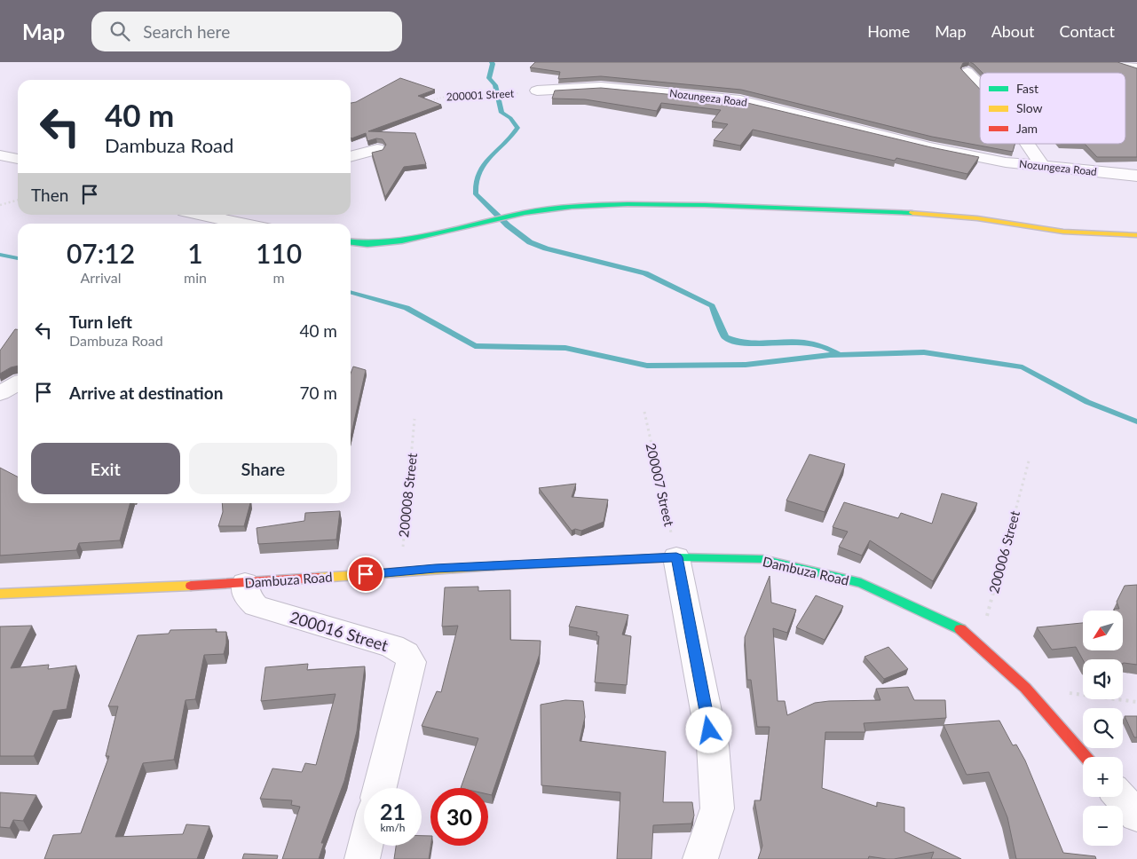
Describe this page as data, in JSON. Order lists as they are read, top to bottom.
{
  "streets": {
    "street": ["Nozungeza Road", "Dambuza Road", "200016 Street"],
    "path": [
      "200001 Street",
      "200007 Street",
      "200008 Street",
      "200006 Street"
    ]
  },
  "crossings": [
    ["200001 Street", "Nozungeza Road"],
    ["200007 Street", "Dambuza Road"],
    ["200008 Street", "Dambuza Road"],
    ["200006 Street", "Dambuza Road"],
    ["Dambuza Road", "200016 Street"]
  ],
  "legend": ["Fast", "Slow", "Jam"],
  "north": "bottom left",
  "page": {
    "header": "Map",
    "search": "Search here",
    "nav": [
      "Home",
      "Map",
      "About",
      "Contact"
    ],
    "turn": ["40 m", "Dambuza Road"],
    "then": "Then",
    "eta": [
      "07:12",
      "Arrival",
      "1",
      "min",
      "110",
      "m"
    ],
    "list": [
      {
        "name": "Turn left",
        "note": "Dambuza Road",
        "value": "40 m"
      },
      {
        "name": "Arrive at destination",
        "value": "70 m"
      }
    ],
    "buttons": ["Exit", "Share"],
    "map_buttons": ["+", "−"],
    "speed": "21 km/h",
    "limit": "30"
  }
}
